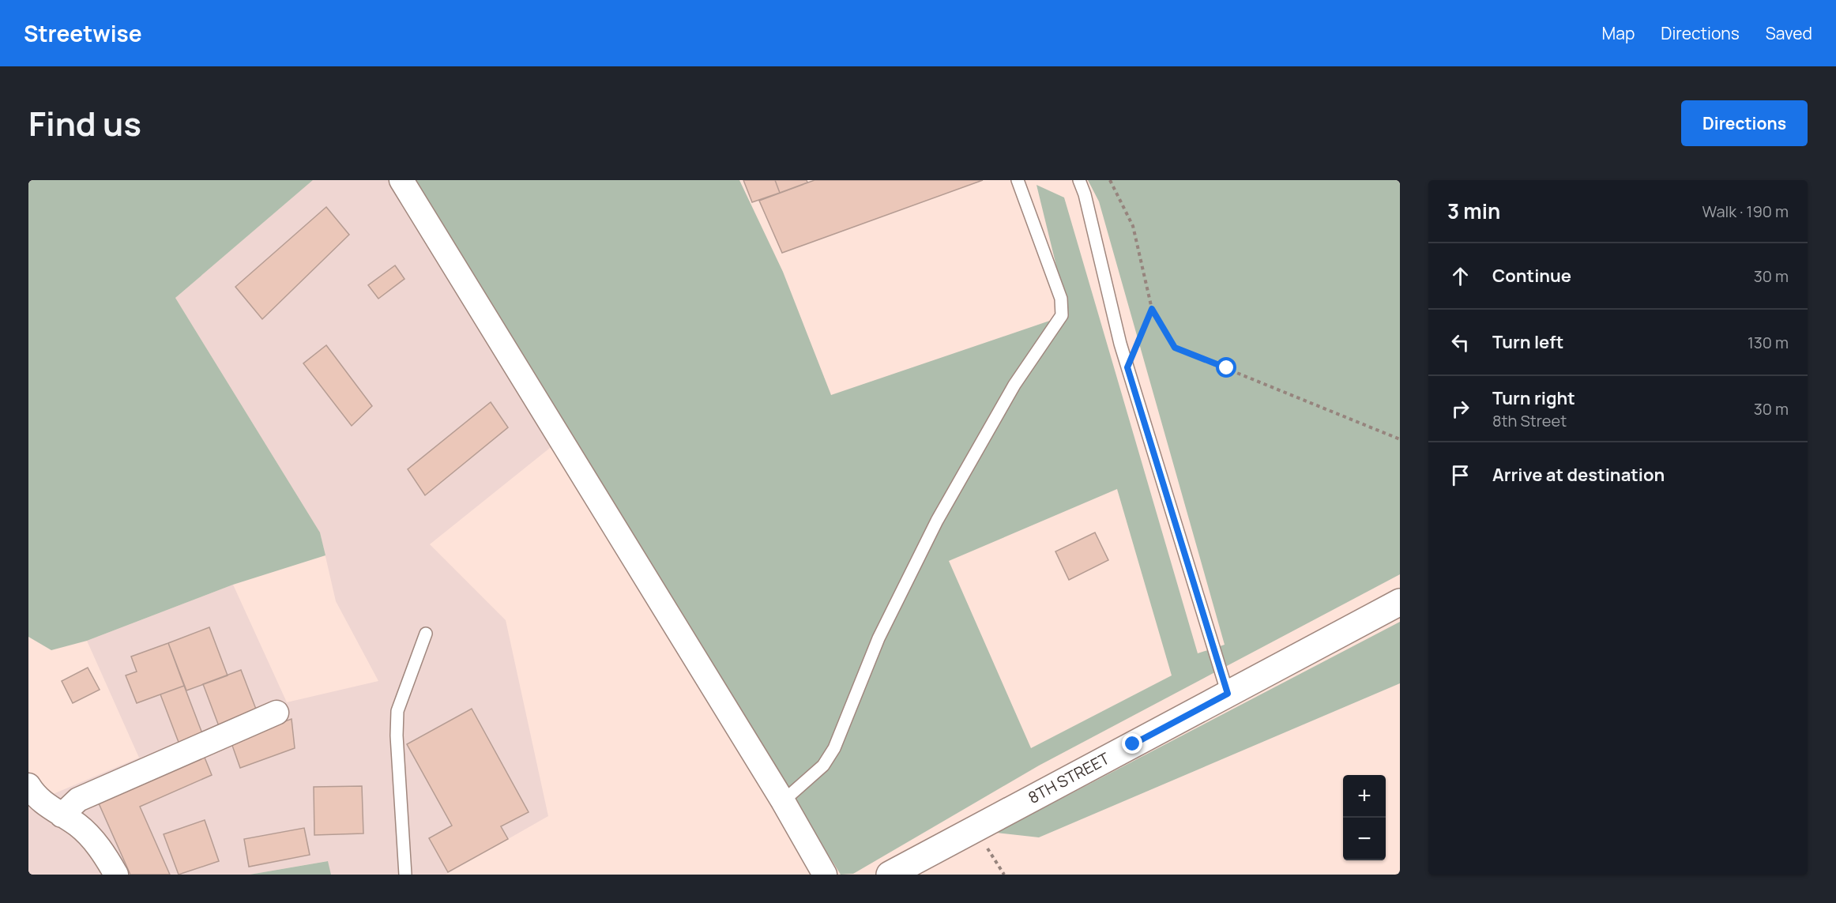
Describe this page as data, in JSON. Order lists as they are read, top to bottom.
{
  "streets": {
    "street": ["8TH STREET"]
  },
  "page": {
    "header": "Streetwise",
    "nav": ["Map", "Directions", "Saved"],
    "title": "Find us",
    "buttons": "Directions",
    "heading": ["3 min", "Walk · 190 m"],
    "list": [
      ["Continue", "30 m"],
      ["Turn left", "130 m"],
      ["Turn right", "8th Street", "30 m"],
      "Arrive at destination"
    ],
    "map_buttons": ["+", "−"]
  }
}
